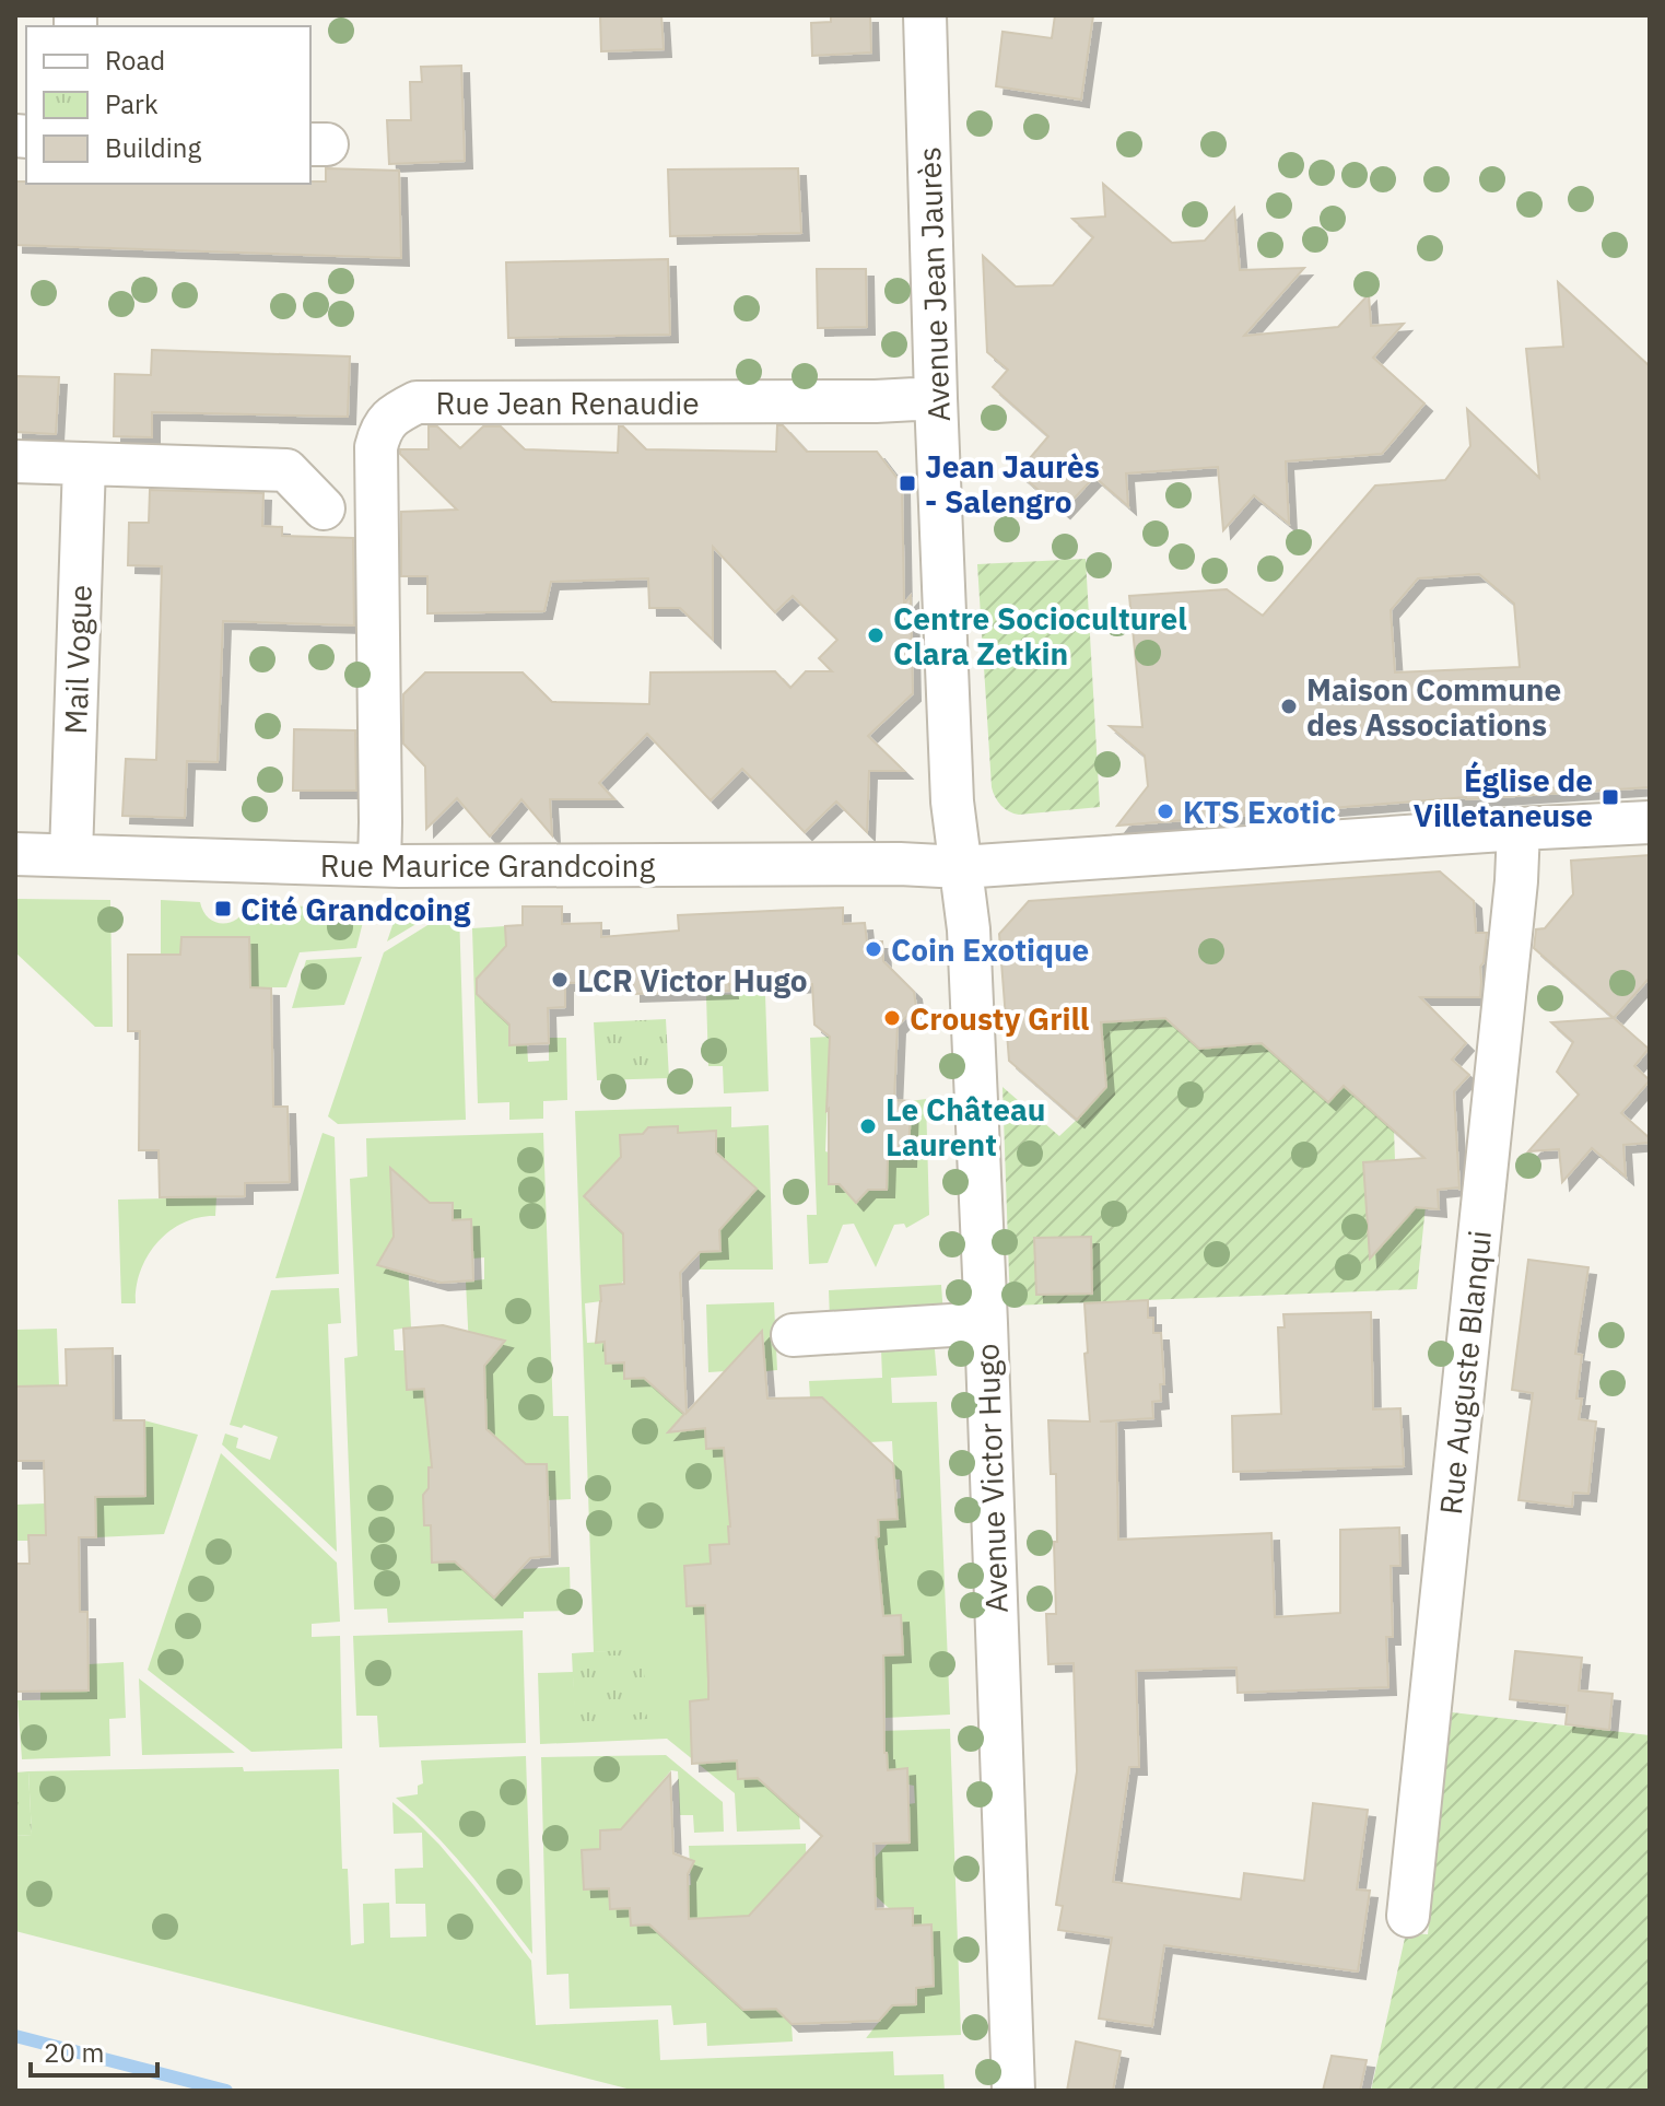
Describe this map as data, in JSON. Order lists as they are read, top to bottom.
{
  "streets": {
    "street": [
      "Avenue Jean Jaurès",
      "Rue Jean Renaudie",
      "Mail Vogue",
      "Rue Maurice Grandcoing",
      "Rue Auguste Blanqui",
      "Avenue Victor Hugo"
    ]
  },
  "crossings": [
    ["Avenue Jean Jaurès", "Rue Jean Renaudie"],
    ["Avenue Jean Jaurès", "Rue Maurice Grandcoing"],
    ["Avenue Jean Jaurès", "Avenue Victor Hugo"],
    ["Rue Jean Renaudie", "Rue Maurice Grandcoing"],
    ["Mail Vogue", "Rue Maurice Grandcoing"],
    ["Rue Maurice Grandcoing", "Rue Auguste Blanqui"],
    ["Rue Maurice Grandcoing", "Avenue Victor Hugo"]
  ],
  "places": {
    "transit": ["Jean Jaurès - Salengro", "Église de Villetaneuse", "Cité Grandcoing"],
    "other": [
      "Centre Socioculturel Clara Zetkin",
      "Maison Commune des Associations",
      "KTS Exotic",
      "Coin Exotique",
      "LCR Victor Hugo",
      "Crousty Grill",
      "Le Château Laurent"
    ]
  },
  "legend": ["Road", "Park", "Building"],
  "scale_bar": "20 m"
}
